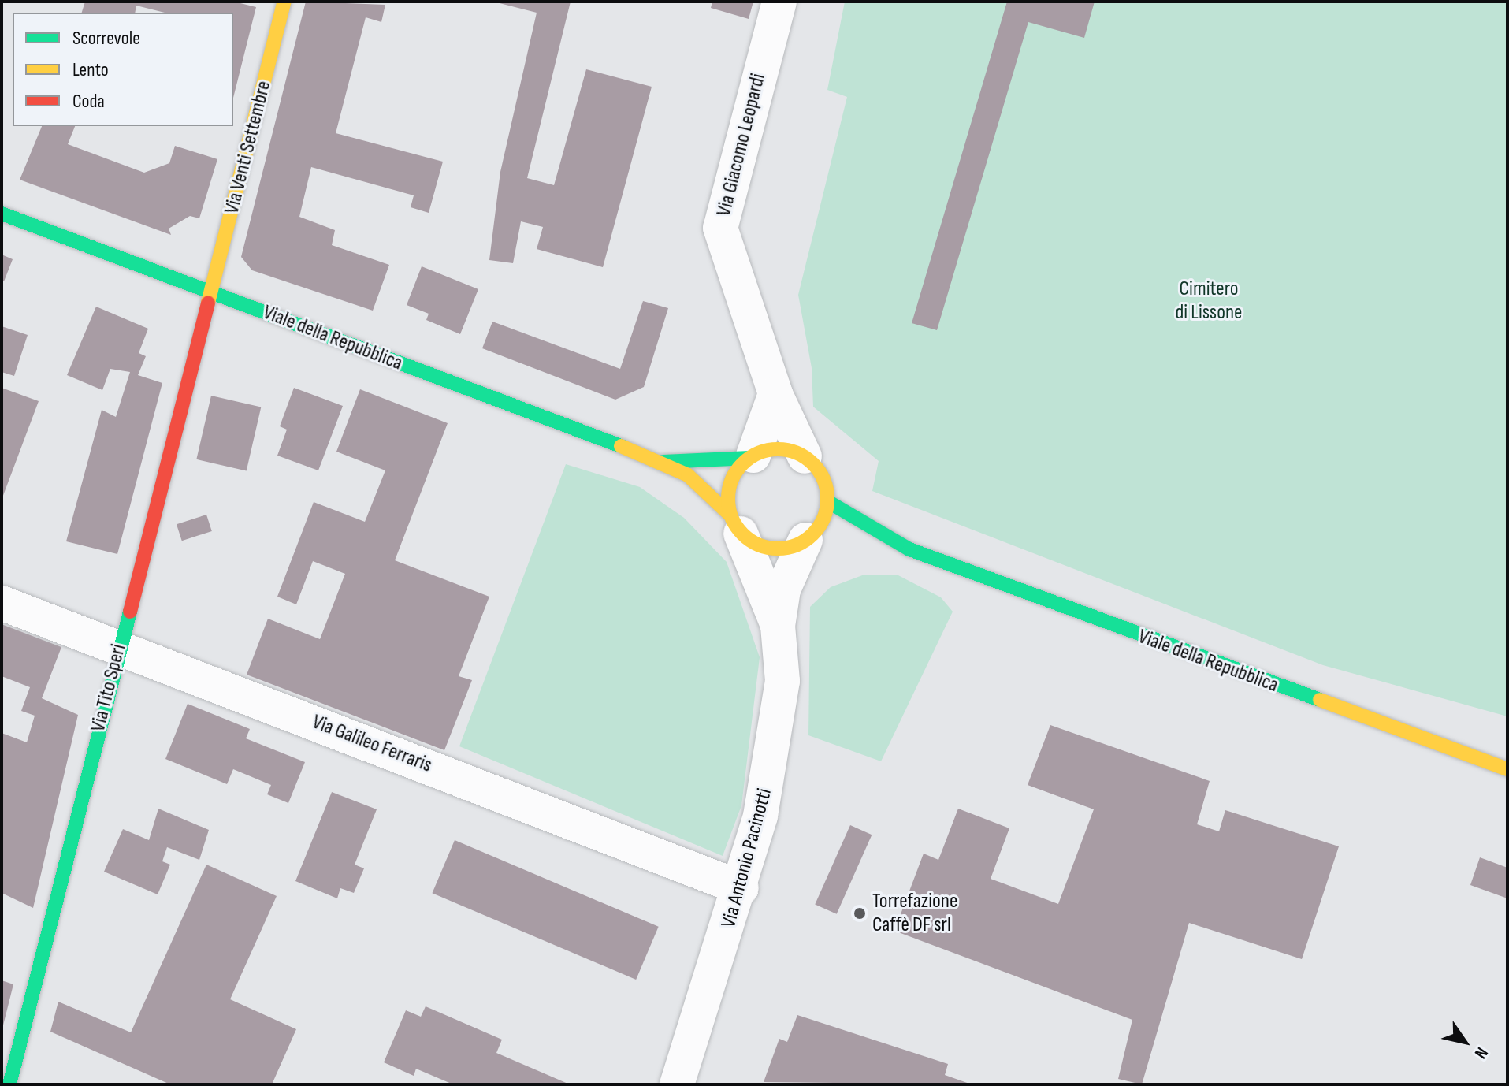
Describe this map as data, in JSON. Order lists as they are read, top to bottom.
{
  "streets": {
    "street": [
      "Via Giacomo Leopardi",
      "Via Venti Settembre",
      "Viale della Repubblica",
      "Via Tito Speri",
      "Via Galileo Ferraris",
      "Via Antonio Pacinotti"
    ]
  },
  "crossings": [
    ["Via Giacomo Leopardi", "Viale della Repubblica"],
    ["Via Giacomo Leopardi", "Via Antonio Pacinotti"],
    ["Via Venti Settembre", "Viale della Repubblica"],
    ["Via Venti Settembre", "Via Tito Speri"],
    ["Viale della Repubblica", "Via Tito Speri"],
    ["Viale della Repubblica", "Via Antonio Pacinotti"],
    ["Via Tito Speri", "Via Galileo Ferraris"],
    ["Via Galileo Ferraris", "Via Antonio Pacinotti"]
  ],
  "parks": ["Cimitero di Lissone"],
  "places": ["Torrefazione Caffè DF srl"],
  "legend": ["Scorrevole", "Lento", "Coda"],
  "north": "bottom right"
}
